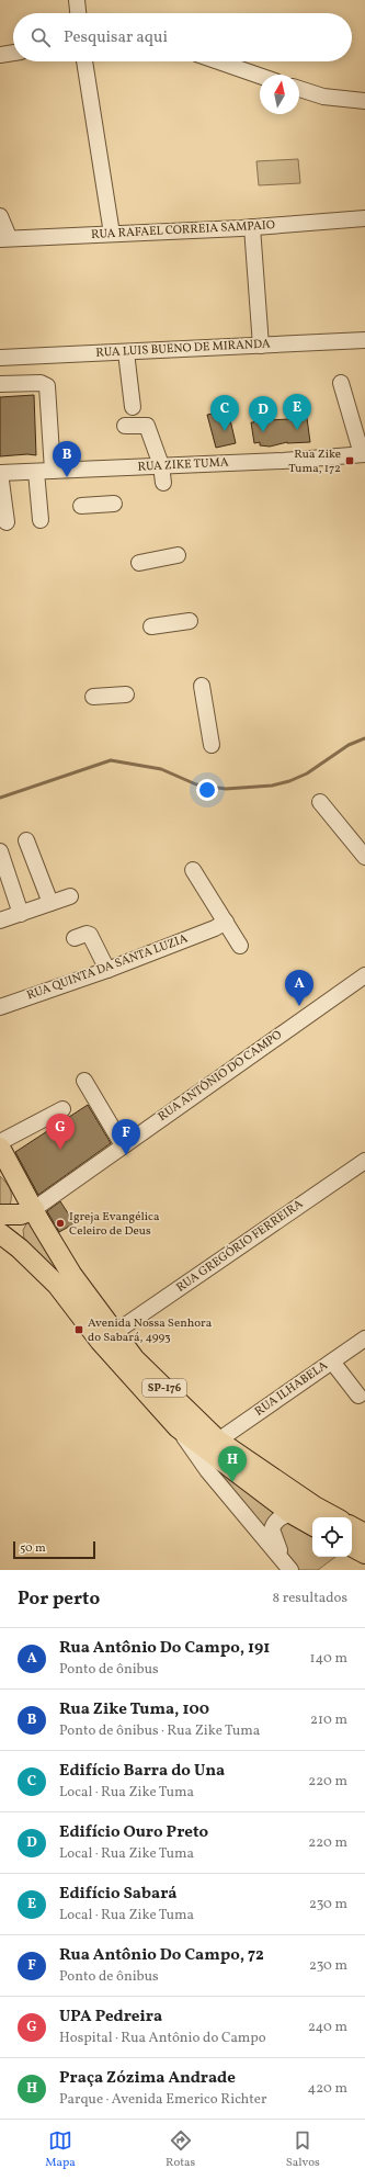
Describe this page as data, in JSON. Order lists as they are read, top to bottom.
{
  "streets": {
    "main road": ["SP-176"],
    "street": [
      "RUA RAFAEL CORREIA SAMPAIO",
      "RUA LUIS BUENO DE MIRANDA",
      "RUA ZIKE TUMA",
      "RUA QUINTA DA SANTA LUZIA",
      "RUA ANTÔNIO DO CAMPO",
      "RUA GREGÓRIO FERREIRA",
      "RUA ILHABELA"
    ]
  },
  "crossings": [
    ["RUA ANTÔNIO DO CAMPO", "SP-176"],
    ["RUA GREGÓRIO FERREIRA", "SP-176"],
    ["SP-176", "RUA ILHABELA"]
  ],
  "places": {
    "transit": ["Rua Zike Tuma, 172", "Avenida Nossa Senhora do Sabará, 4993"],
    "other": ["Igreja Evangélica Celeiro de Deus"]
  },
  "scale_bar": "50 m",
  "north": "top",
  "page": {
    "search": "Pesquisar aqui",
    "pins": [
      "E",
      "C",
      "D",
      "B",
      "A",
      "G",
      "F",
      "H"
    ],
    "scale": "50 m",
    "heading": ["Por perto", "8 resultados"],
    "list": [
      {
        "mark": "A",
        "name": "Rua Antônio Do Campo, 191",
        "note": "Ponto de ônibus",
        "value": "140 m"
      },
      {
        "mark": "B",
        "name": "Rua Zike Tuma, 100",
        "note": "Ponto de ônibus · Rua Zike Tuma",
        "value": "210 m"
      },
      {
        "mark": "C",
        "name": "Edifício Barra do Una",
        "note": "Local · Rua Zike Tuma",
        "value": "220 m"
      },
      {
        "mark": "D",
        "name": "Edifício Ouro Preto",
        "note": "Local · Rua Zike Tuma",
        "value": "220 m"
      },
      {
        "mark": "E",
        "name": "Edifício Sabará",
        "note": "Local · Rua Zike Tuma",
        "value": "230 m"
      },
      {
        "mark": "F",
        "name": "Rua Antônio Do Campo, 72",
        "note": "Ponto de ônibus",
        "value": "230 m"
      },
      {
        "mark": "G",
        "name": "UPA Pedreira",
        "note": "Hospital · Rua Antônio do Campo",
        "value": "240 m"
      },
      {
        "mark": "H",
        "name": "Praça Zózima Andrade",
        "note": "Parque · Avenida Emerico Richter",
        "value": "420 m"
      }
    ],
    "nav": ["Mapa", "Rotas", "Salvos"]
  }
}
